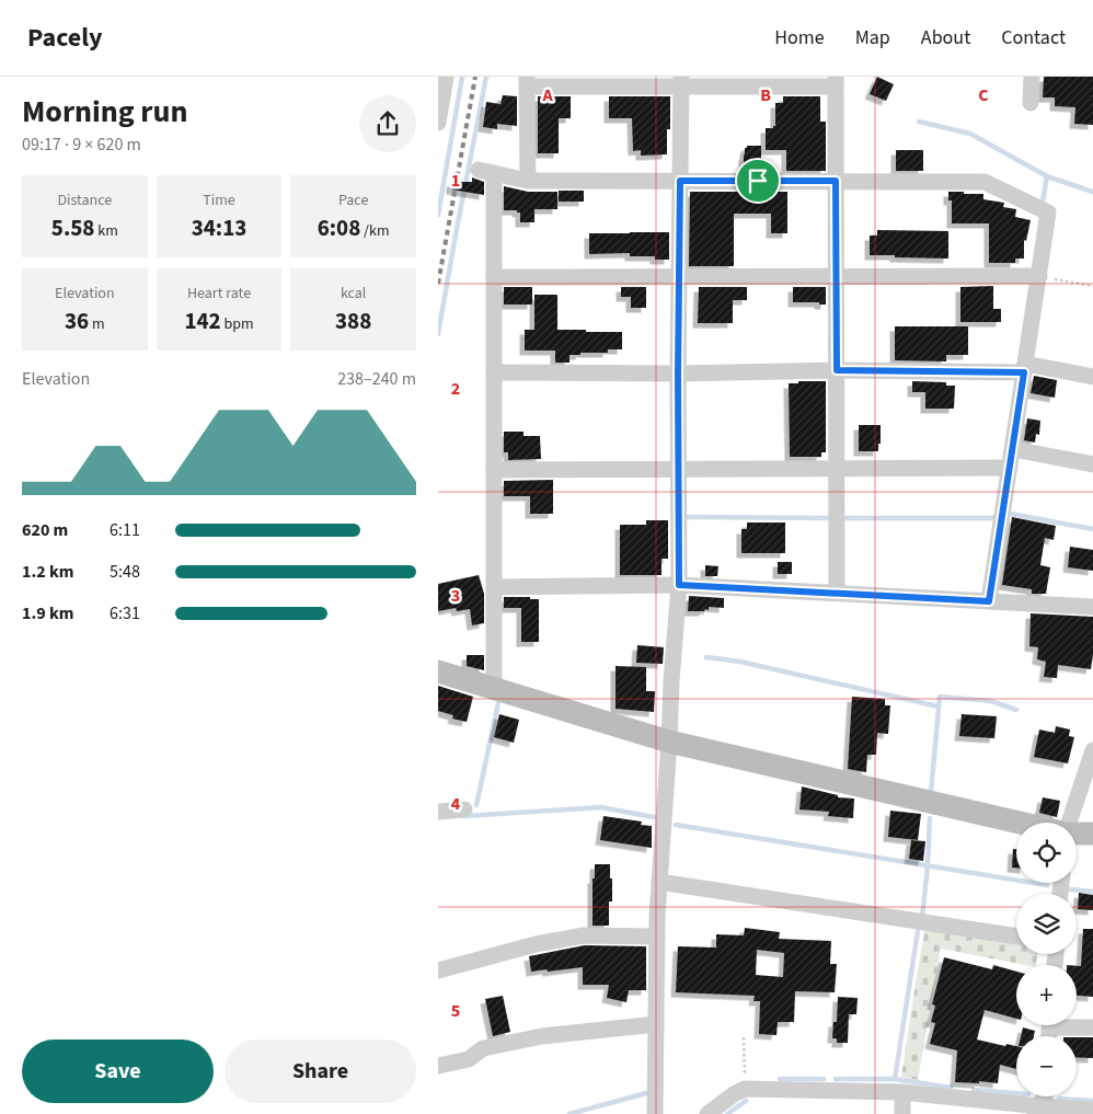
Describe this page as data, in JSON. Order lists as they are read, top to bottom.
{
  "page": {
    "header": "Pacely",
    "nav": [
      "Home",
      "Map",
      "About",
      "Contact"
    ],
    "heading": ["Morning run", "09:17 · 9 × 620 m"],
    "stats": [
      ["Distance", "5.58 km"],
      ["Time", "34:13"],
      ["Pace", "6:08 /km"],
      ["Elevation", "36 m"],
      ["Heart rate", "142 bpm"],
      ["kcal", "388"]
    ],
    "chart": ["Elevation", "238–240 m"],
    "list": [
      {
        "name": "620 m",
        "note": "6:11"
      },
      {
        "name": "1.2 km",
        "note": "5:48"
      },
      {
        "name": "1.9 km",
        "note": "6:31"
      }
    ],
    "map_buttons": ["+", "−"],
    "buttons": ["Save", "Share"]
  },
  "grid": {
    "columns": ["A", "B", "C"],
    "rows": [
      "1",
      "2",
      "3",
      "4",
      "5"
    ]
  }
}
